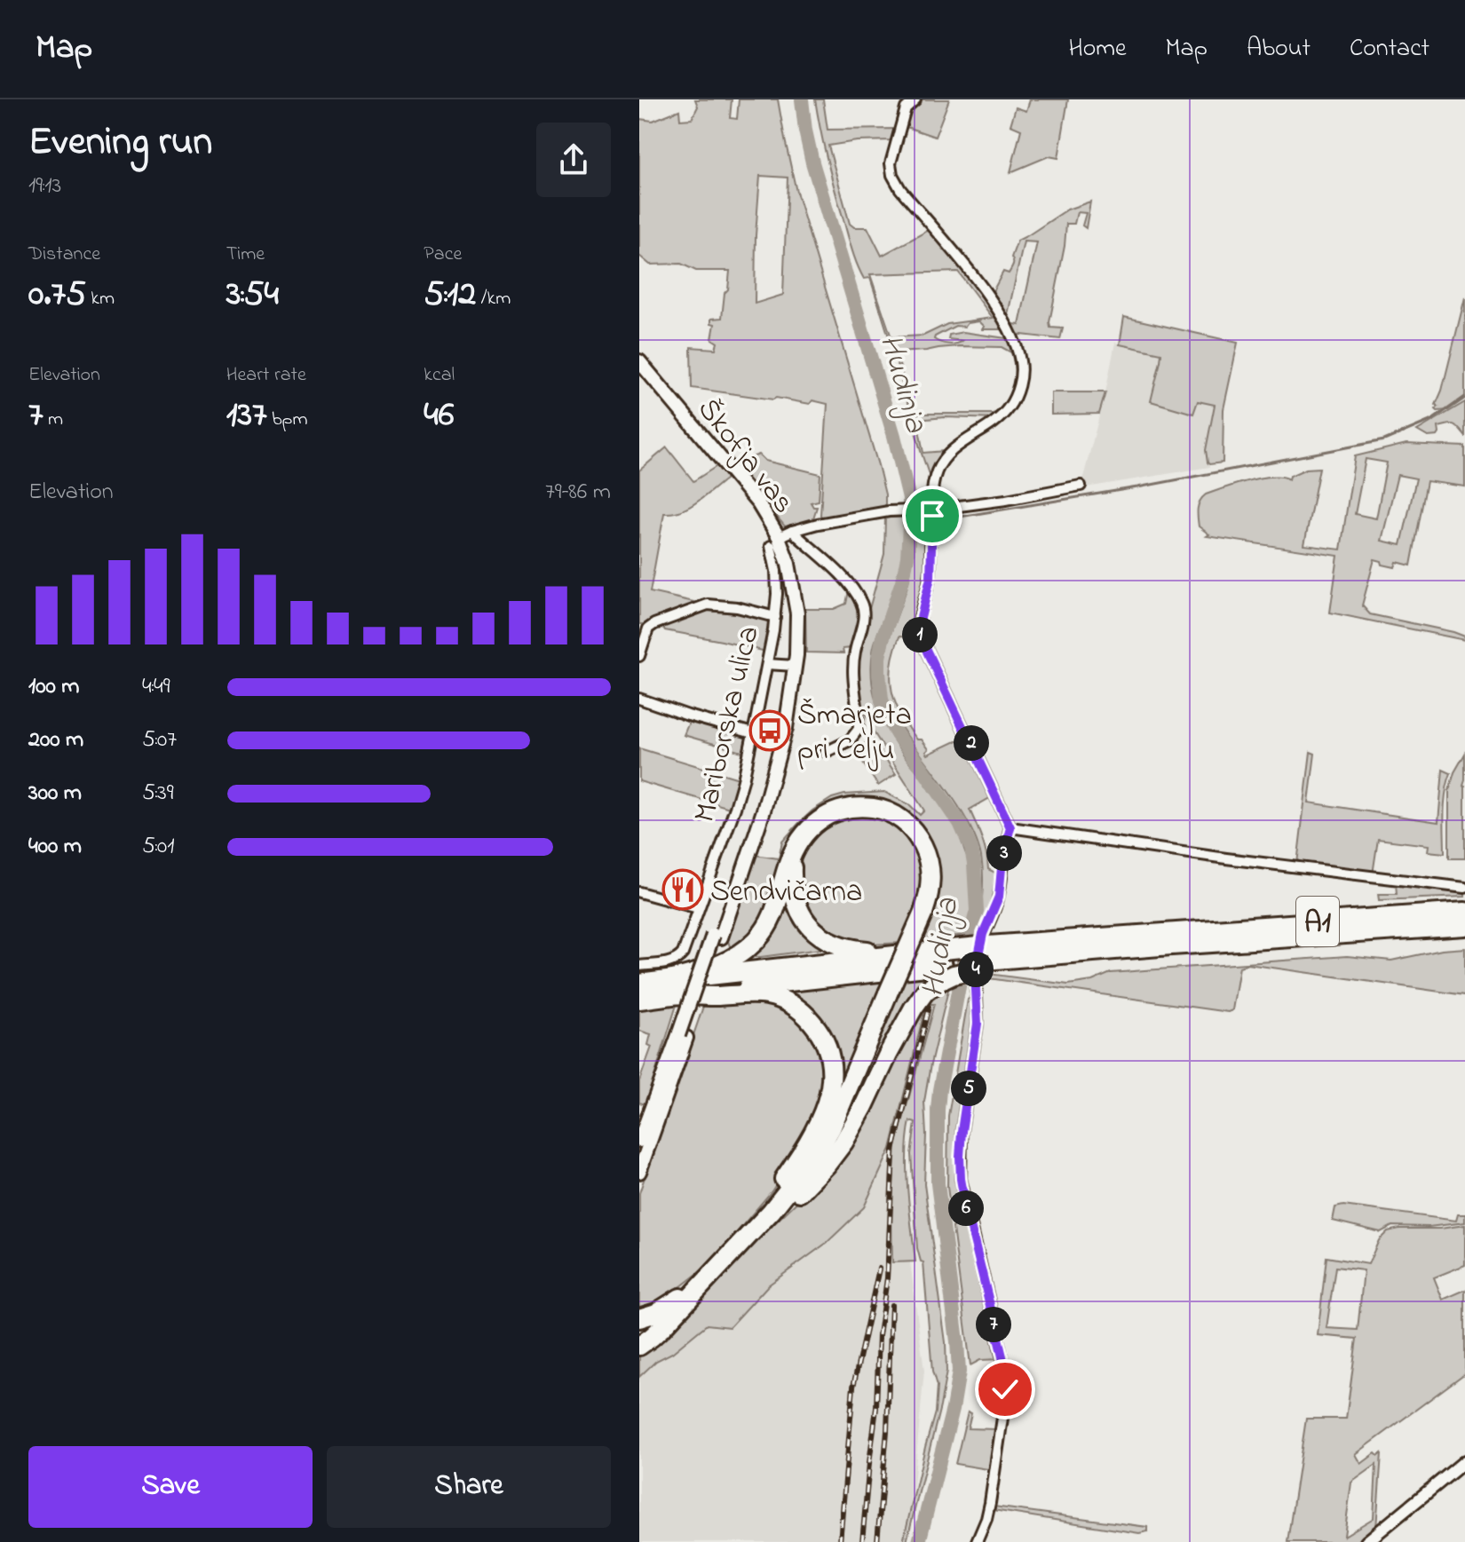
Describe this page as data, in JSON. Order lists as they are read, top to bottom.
{
  "streets": {
    "highway": ["A1"],
    "main road": ["Škofja vas"],
    "street": ["Mariborska ulica"]
  },
  "crossings": [
    ["Škofja vas", "Mariborska ulica"]
  ],
  "water": ["Hudinja"],
  "places": {
    "bus stop": ["Šmarjeta pri Celju"],
    "restaurant": ["Sendvičarna"]
  },
  "page": {
    "header": "Map",
    "nav": [
      "Home",
      "Map",
      "About",
      "Contact"
    ],
    "heading": ["Evening run", "19:13"],
    "stats": [
      ["Distance", "0.75 km"],
      ["Time", "3:54"],
      ["Pace", "5:12 /km"],
      ["Elevation", "7 m"],
      ["Heart rate", "137 bpm"],
      ["kcal", "46"]
    ],
    "chart": ["Elevation", "79–86 m"],
    "pins": [
      "1",
      "2",
      "3",
      "4",
      "5",
      "6",
      "7"
    ],
    "list": [
      {
        "name": "100 m",
        "note": "4:49"
      },
      {
        "name": "200 m",
        "note": "5:07"
      },
      {
        "name": "300 m",
        "note": "5:39"
      },
      {
        "name": "400 m",
        "note": "5:01"
      }
    ],
    "buttons": ["Save", "Share"]
  }
}
